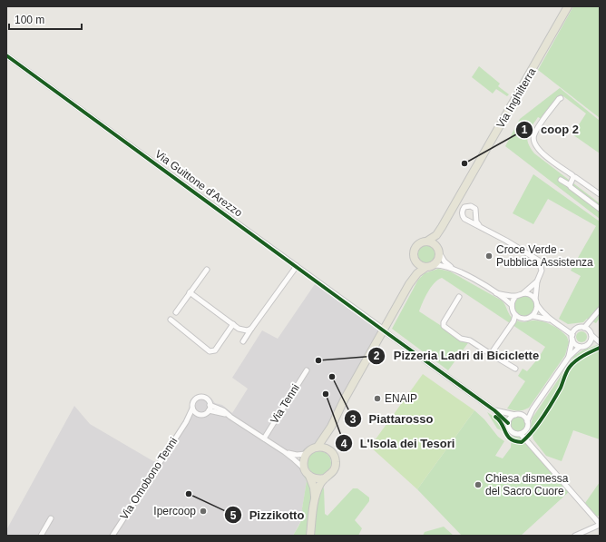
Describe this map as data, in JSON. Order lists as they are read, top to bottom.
{
  "streets": {
    "main road": ["Via Inghilterra"],
    "street": ["Via Guittone d'Arezzo", "Via Tenni", "Via Omobono Tenni"]
  },
  "crossings": [
    ["Via Inghilterra", "Via Omobono Tenni"],
    ["Via Tenni", "Via Omobono Tenni"]
  ],
  "places": [
    "coop 2",
    "Croce Verde - Pubblica Assistenza",
    "Pizzeria Ladri di Biciclette",
    "Piattarosso",
    "L'Isola dei Tesori",
    "ENAIP",
    "Chiesa dismessa del Sacro Cuore",
    "Pizzikotto",
    "Ipercoop"
  ],
  "scale_bar": "100 m"
}
